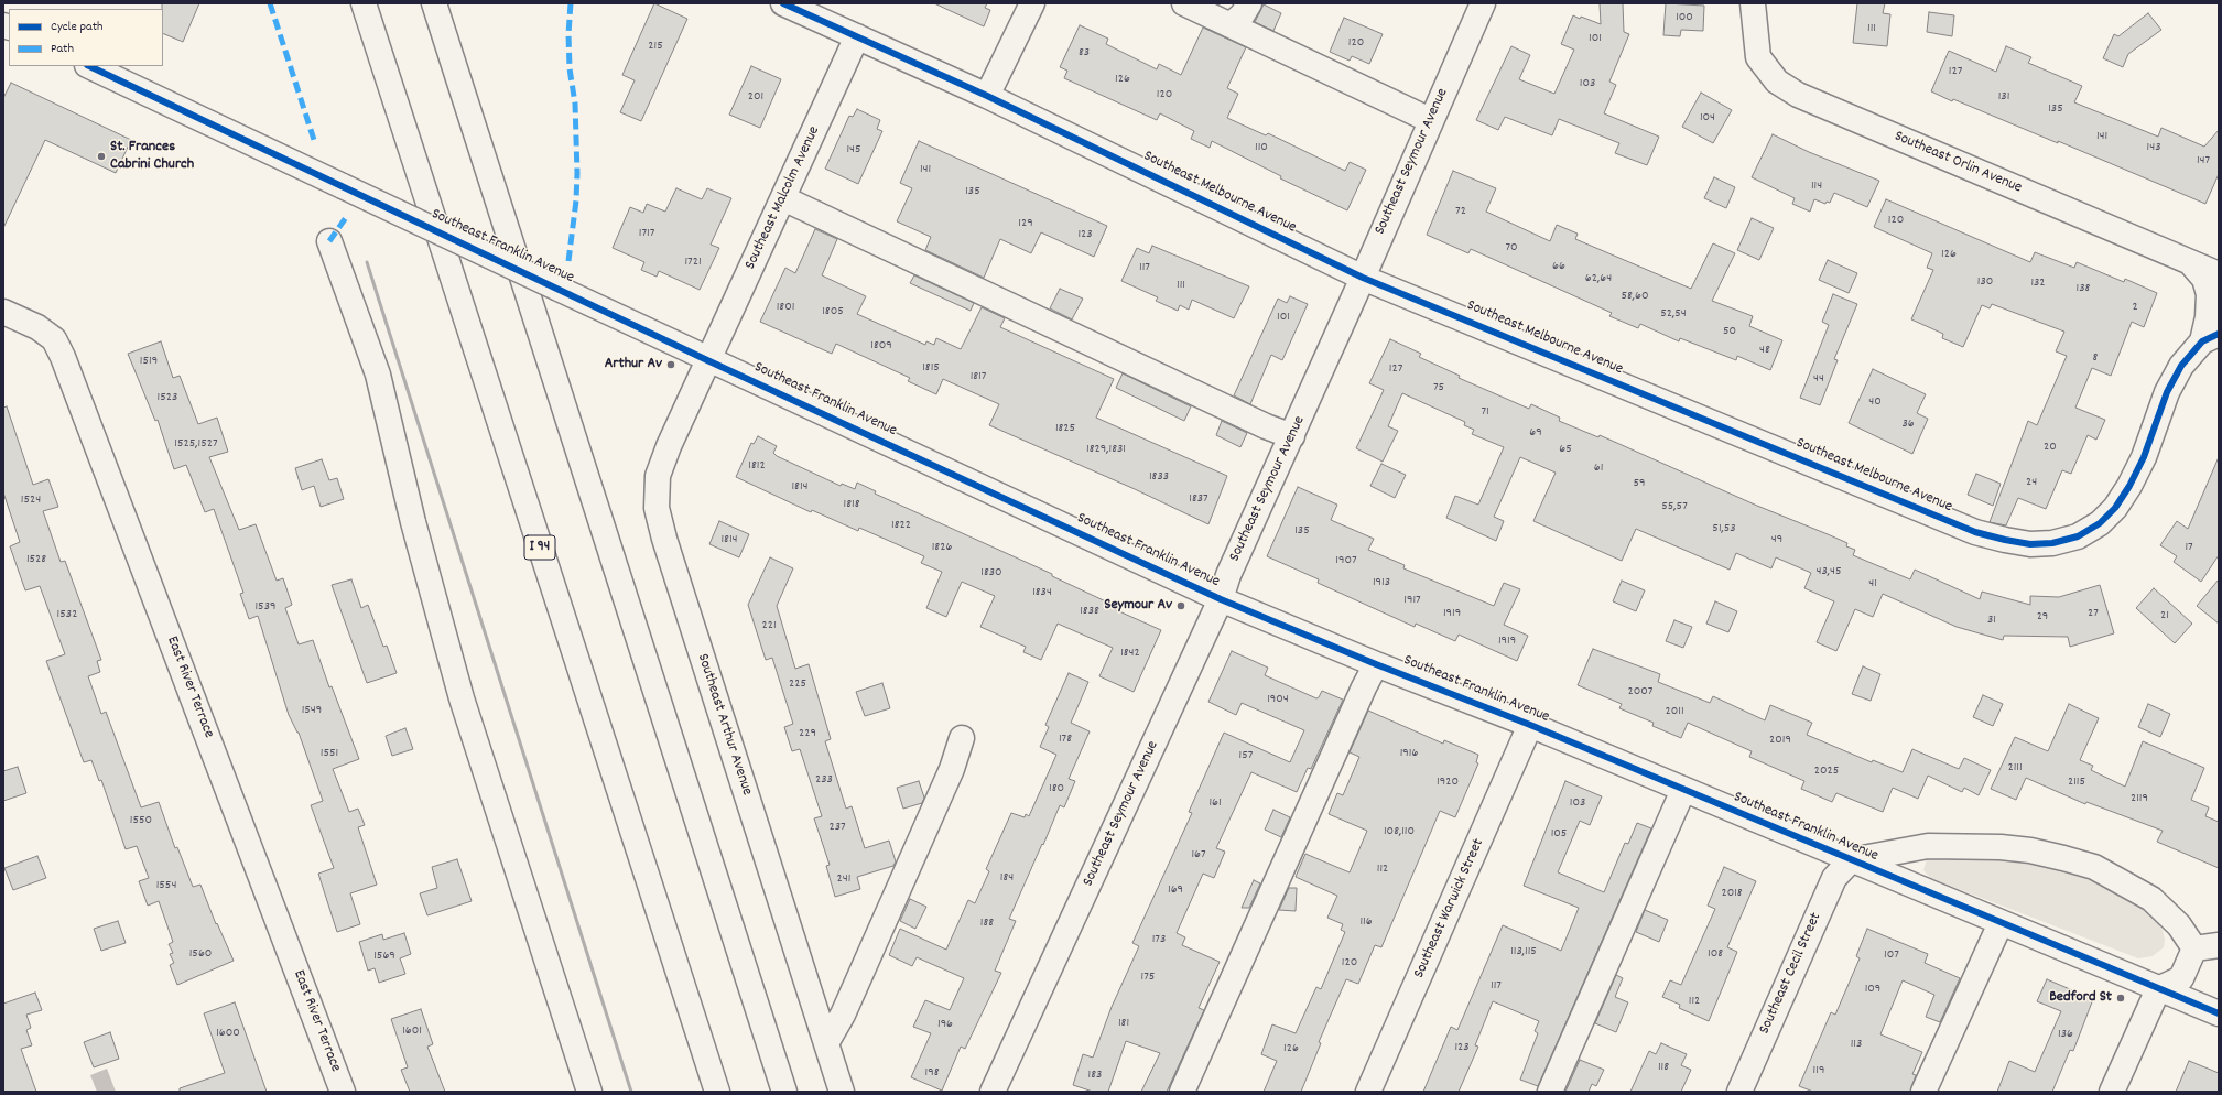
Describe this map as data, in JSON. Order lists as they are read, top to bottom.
{
  "streets": {
    "main road": [
      "Southeast Seymour Avenue",
      "Southeast Orlin Avenue",
      "Southeast Melbourne Avenue",
      "Southeast Malcolm Avenue",
      "Southeast Franklin Avenue",
      "I 94",
      "East River Terrace",
      "Southeast Arthur Avenue",
      "Southeast Warwick Street",
      "Southeast Cecil Street"
    ]
  },
  "crossings": [
    ["Southeast Seymour Avenue", "Southeast Melbourne Avenue"],
    ["Southeast Seymour Avenue", "Southeast Franklin Avenue"],
    ["Southeast Orlin Avenue", "Southeast Melbourne Avenue"],
    ["Southeast Melbourne Avenue", "Southeast Malcolm Avenue"],
    ["Southeast Malcolm Avenue", "Southeast Franklin Avenue"],
    ["Southeast Malcolm Avenue", "Southeast Arthur Avenue"],
    ["Southeast Franklin Avenue", "Southeast Arthur Avenue"],
    ["Southeast Franklin Avenue", "Southeast Warwick Street"],
    ["Southeast Franklin Avenue", "Southeast Cecil Street"]
  ],
  "places": [
    "St. Frances Cabrini Church",
    "Arthur Av",
    "Seymour Av",
    "Bedford St"
  ],
  "house_numbers": [
    "100",
    "111",
    "101",
    "120",
    "215",
    "83",
    "127",
    "126",
    "103",
    "120",
    "201",
    "131",
    "135",
    "104",
    "141",
    "110",
    "143",
    "145",
    "147",
    "141",
    "114",
    "135",
    "72",
    "120",
    "129",
    "1717",
    "123",
    "70",
    "126",
    "1721",
    "66",
    "117",
    "62,64",
    "130",
    "132",
    "111",
    "138",
    "58,60",
    "1801",
    "2",
    "1805",
    "52,54",
    "101",
    "50",
    "1809",
    "48",
    "8",
    "1519",
    "1815",
    "127",
    "1817",
    "44",
    "75",
    "1523",
    "40",
    "71",
    "36",
    "1825",
    "69",
    "1525,1527",
    "20",
    "1829,1831",
    "65",
    "1812",
    "61",
    "1833",
    "24",
    "59",
    "1814",
    "1837",
    "1524",
    "1818",
    "55,57",
    "1822",
    "51,53",
    "135",
    "1814",
    "49",
    "1826",
    "17",
    "1528",
    "1907",
    "43,45",
    "1830",
    "1913",
    "41",
    "1834",
    "1917",
    "1539",
    "1838",
    "1919",
    "27",
    "1532",
    "21",
    "29",
    "31",
    "221",
    "1919",
    "1842",
    "225",
    "2007",
    "1904",
    "1549",
    "2011",
    "229",
    "178",
    "2019",
    "1551",
    "1916",
    "157",
    "2111",
    "2025",
    "233",
    "1920",
    "2115",
    "180",
    "2119",
    "161",
    "103",
    "1550",
    "237",
    "108,110",
    "105",
    "167",
    "112",
    "184",
    "241",
    "1554",
    "169",
    "2018",
    "116",
    "188",
    "173",
    "113,115",
    "1560",
    "108",
    "107",
    "1569",
    "120",
    "175",
    "117",
    "109",
    "112",
    "181",
    "196",
    "1601",
    "1600",
    "136",
    "113",
    "123",
    "126",
    "118",
    "119",
    "198",
    "183"
  ],
  "legend": ["Cycle path", "Path"]
}
